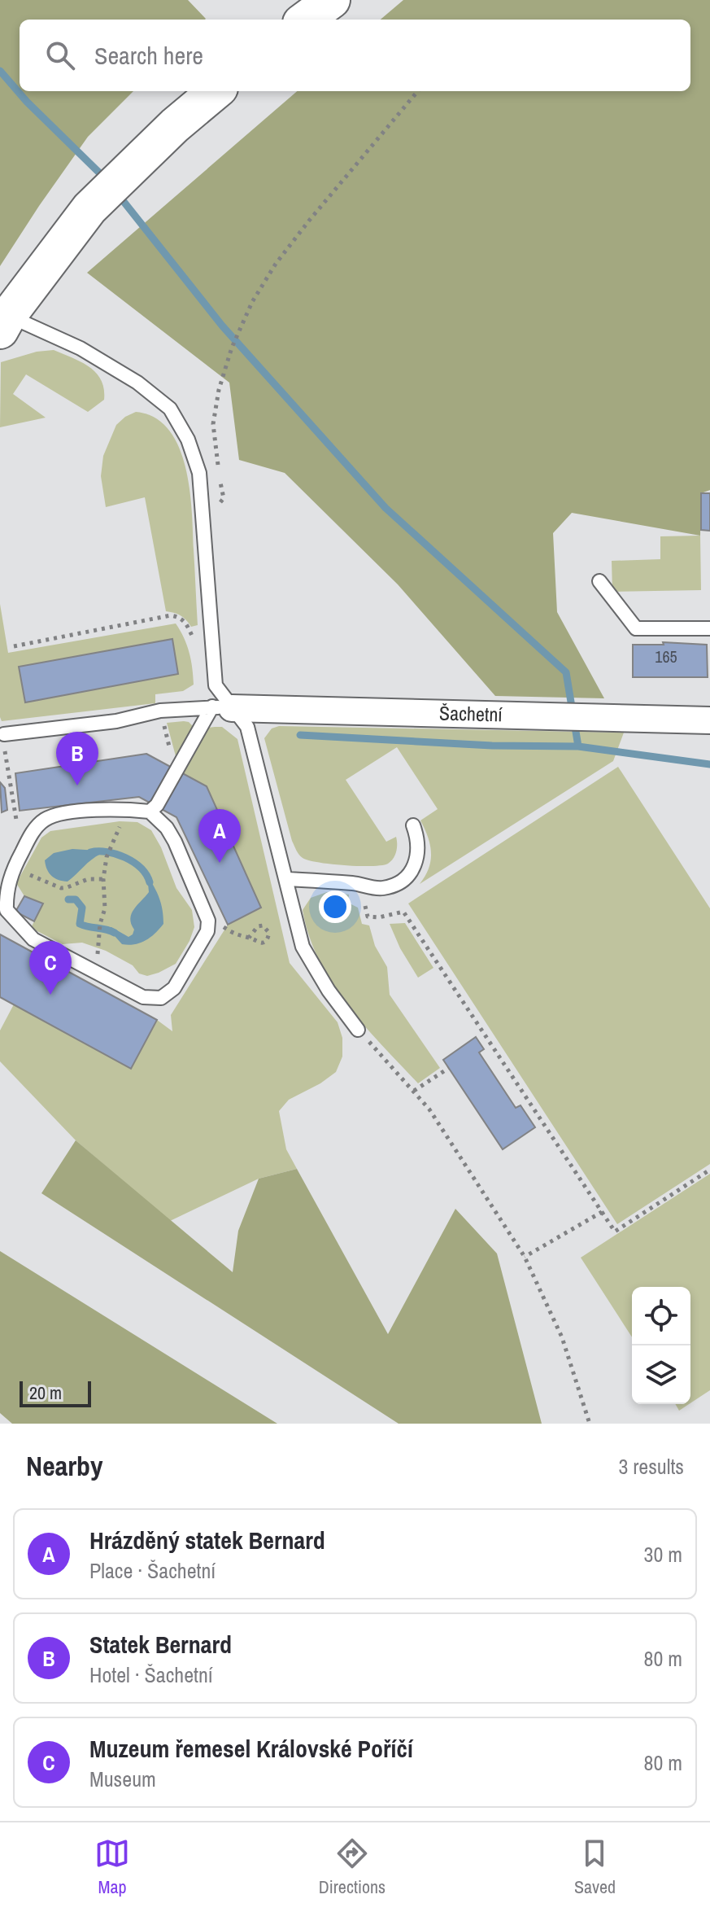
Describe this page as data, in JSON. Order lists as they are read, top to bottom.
{
  "streets": {
    "street": ["Šachetní"]
  },
  "house_numbers": ["165"],
  "scale_bar": "20 m",
  "page": {
    "search": "Search here",
    "pins": ["B", "A", "C"],
    "scale": "20 m",
    "heading": ["Nearby", "3 results"],
    "list": [
      {
        "mark": "A",
        "name": "Hrázděný statek Bernard",
        "note": "Place · Šachetní",
        "value": "30 m"
      },
      {
        "mark": "B",
        "name": "Statek Bernard",
        "note": "Hotel · Šachetní",
        "value": "80 m"
      },
      {
        "mark": "C",
        "name": "Muzeum řemesel Královské Poříčí",
        "note": "Museum",
        "value": "80 m"
      }
    ],
    "nav": ["Map", "Directions", "Saved"]
  }
}
